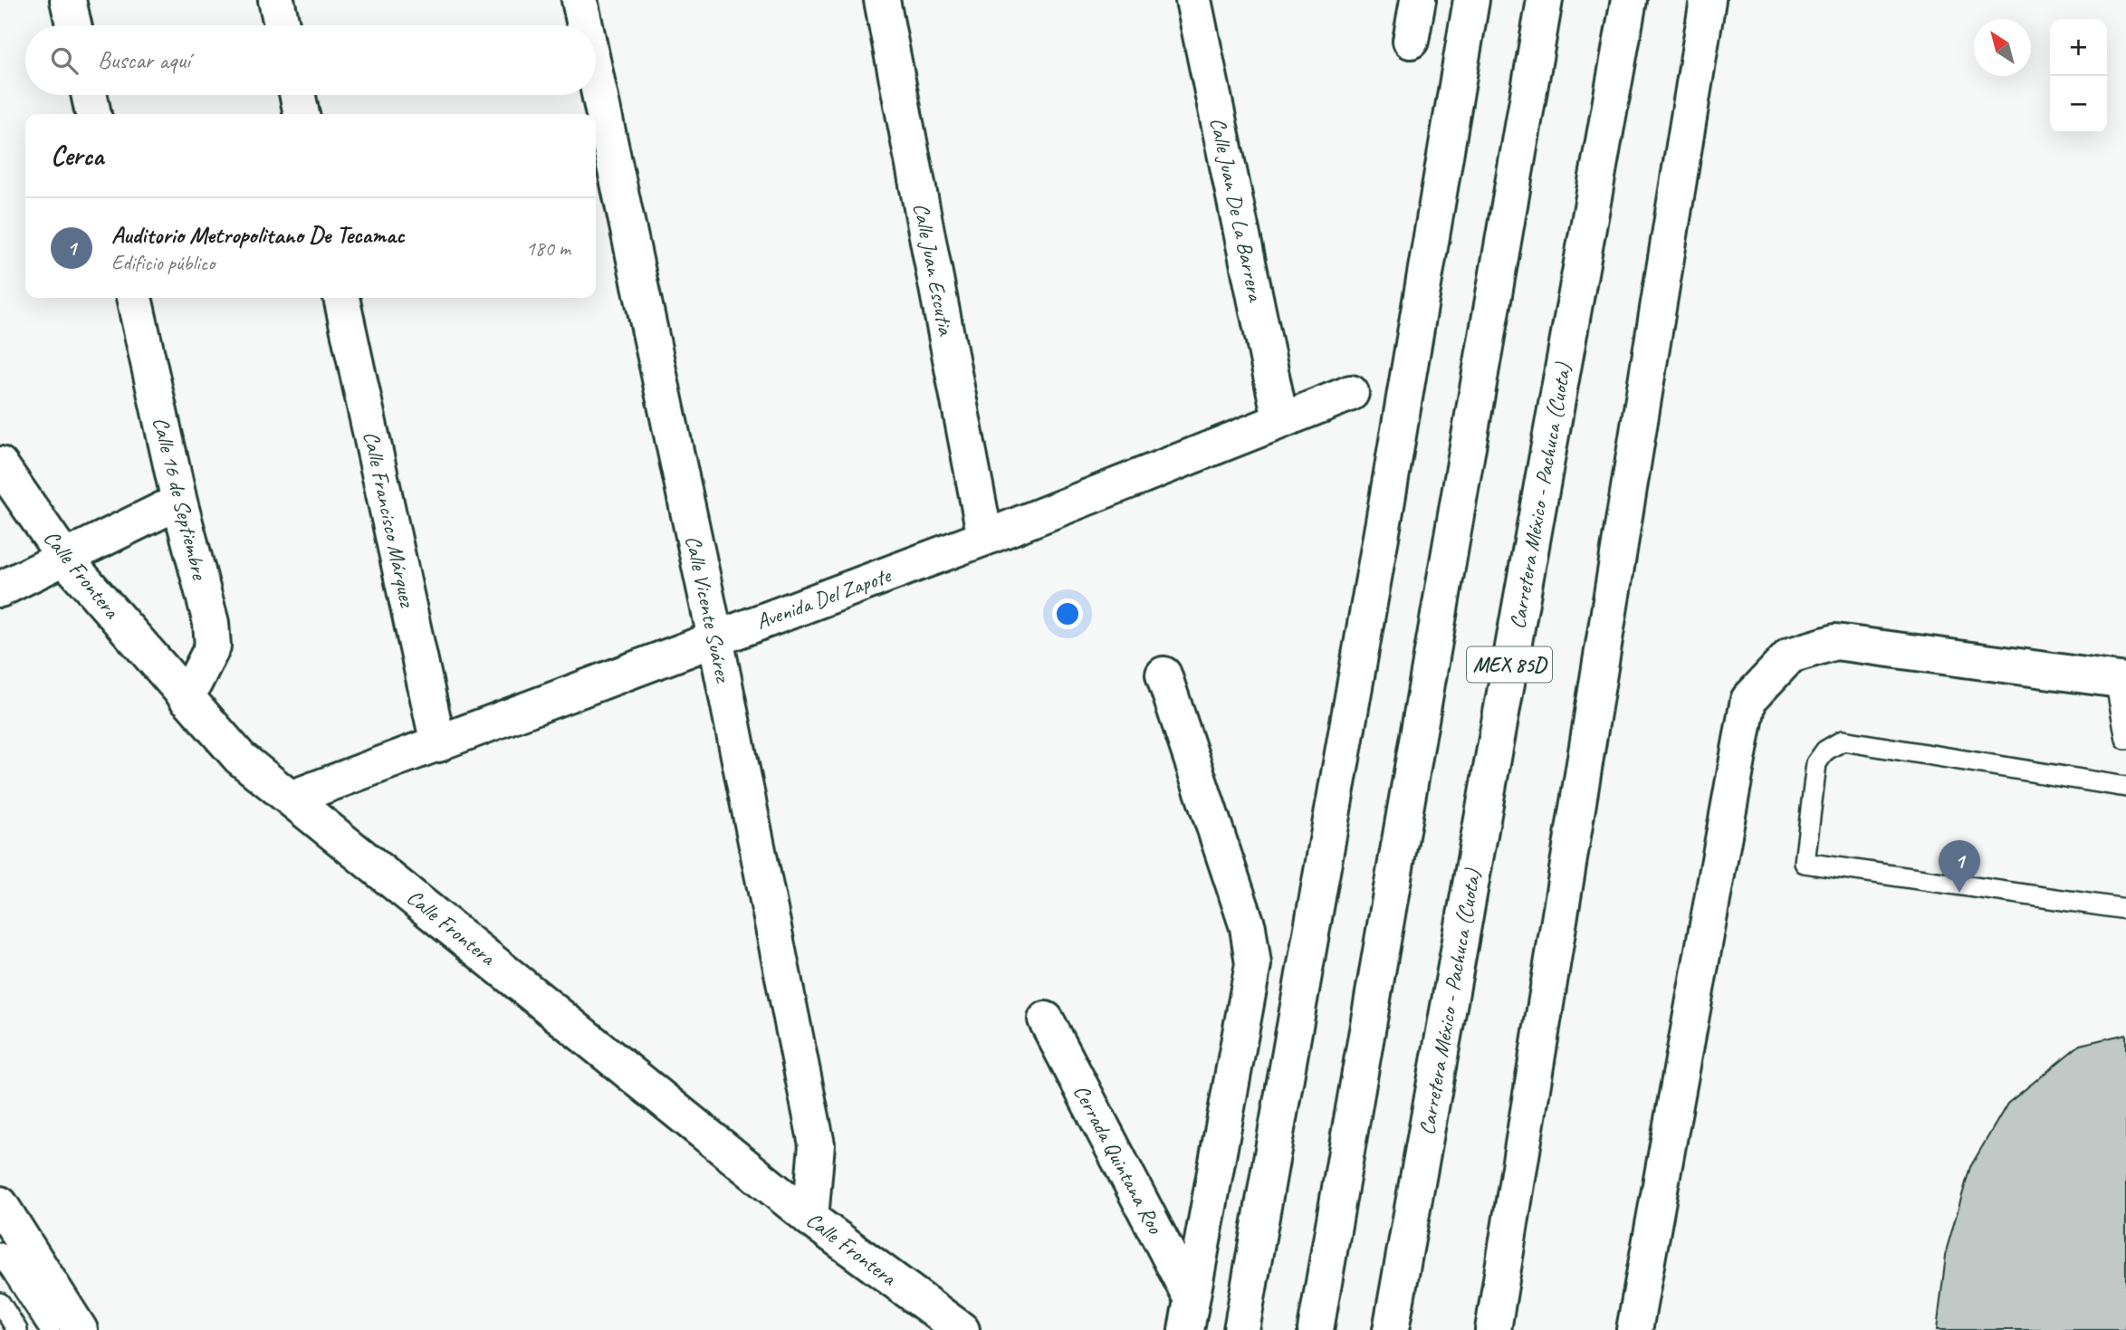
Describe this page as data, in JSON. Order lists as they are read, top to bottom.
{
  "streets": {
    "main road": [
      "Calle Juan De La Barrera",
      "Calle Juan Escutia",
      "Carretera México - Pachuca (Cuota)",
      "Calle 16 de Septiembre",
      "Calle Francisco Márquez",
      "Calle Frontera",
      "Avenida Del Zapote",
      "Calle Vicente Suárez",
      "MEX 85D",
      "Cerrada Quintana Roo"
    ]
  },
  "crossings": [
    ["Calle Juan De La Barrera", "Avenida Del Zapote"],
    ["Calle Juan Escutia", "Avenida Del Zapote"],
    ["Calle 16 de Septiembre", "Calle Frontera"],
    ["Calle Francisco Márquez", "Avenida Del Zapote"],
    ["Calle Frontera", "Avenida Del Zapote"],
    ["Calle Frontera", "Calle Vicente Suárez"],
    ["Avenida Del Zapote", "Calle Vicente Suárez"]
  ],
  "north": "top left",
  "page": {
    "map_buttons": ["+", "−"],
    "search": "Buscar aquí",
    "heading": "Cerca",
    "list": [
      {
        "mark": "1",
        "name": "Auditorio Metropolitano De Tecamac",
        "note": "Edificio público",
        "value": "180 m"
      }
    ],
    "pins": "1"
  }
}
